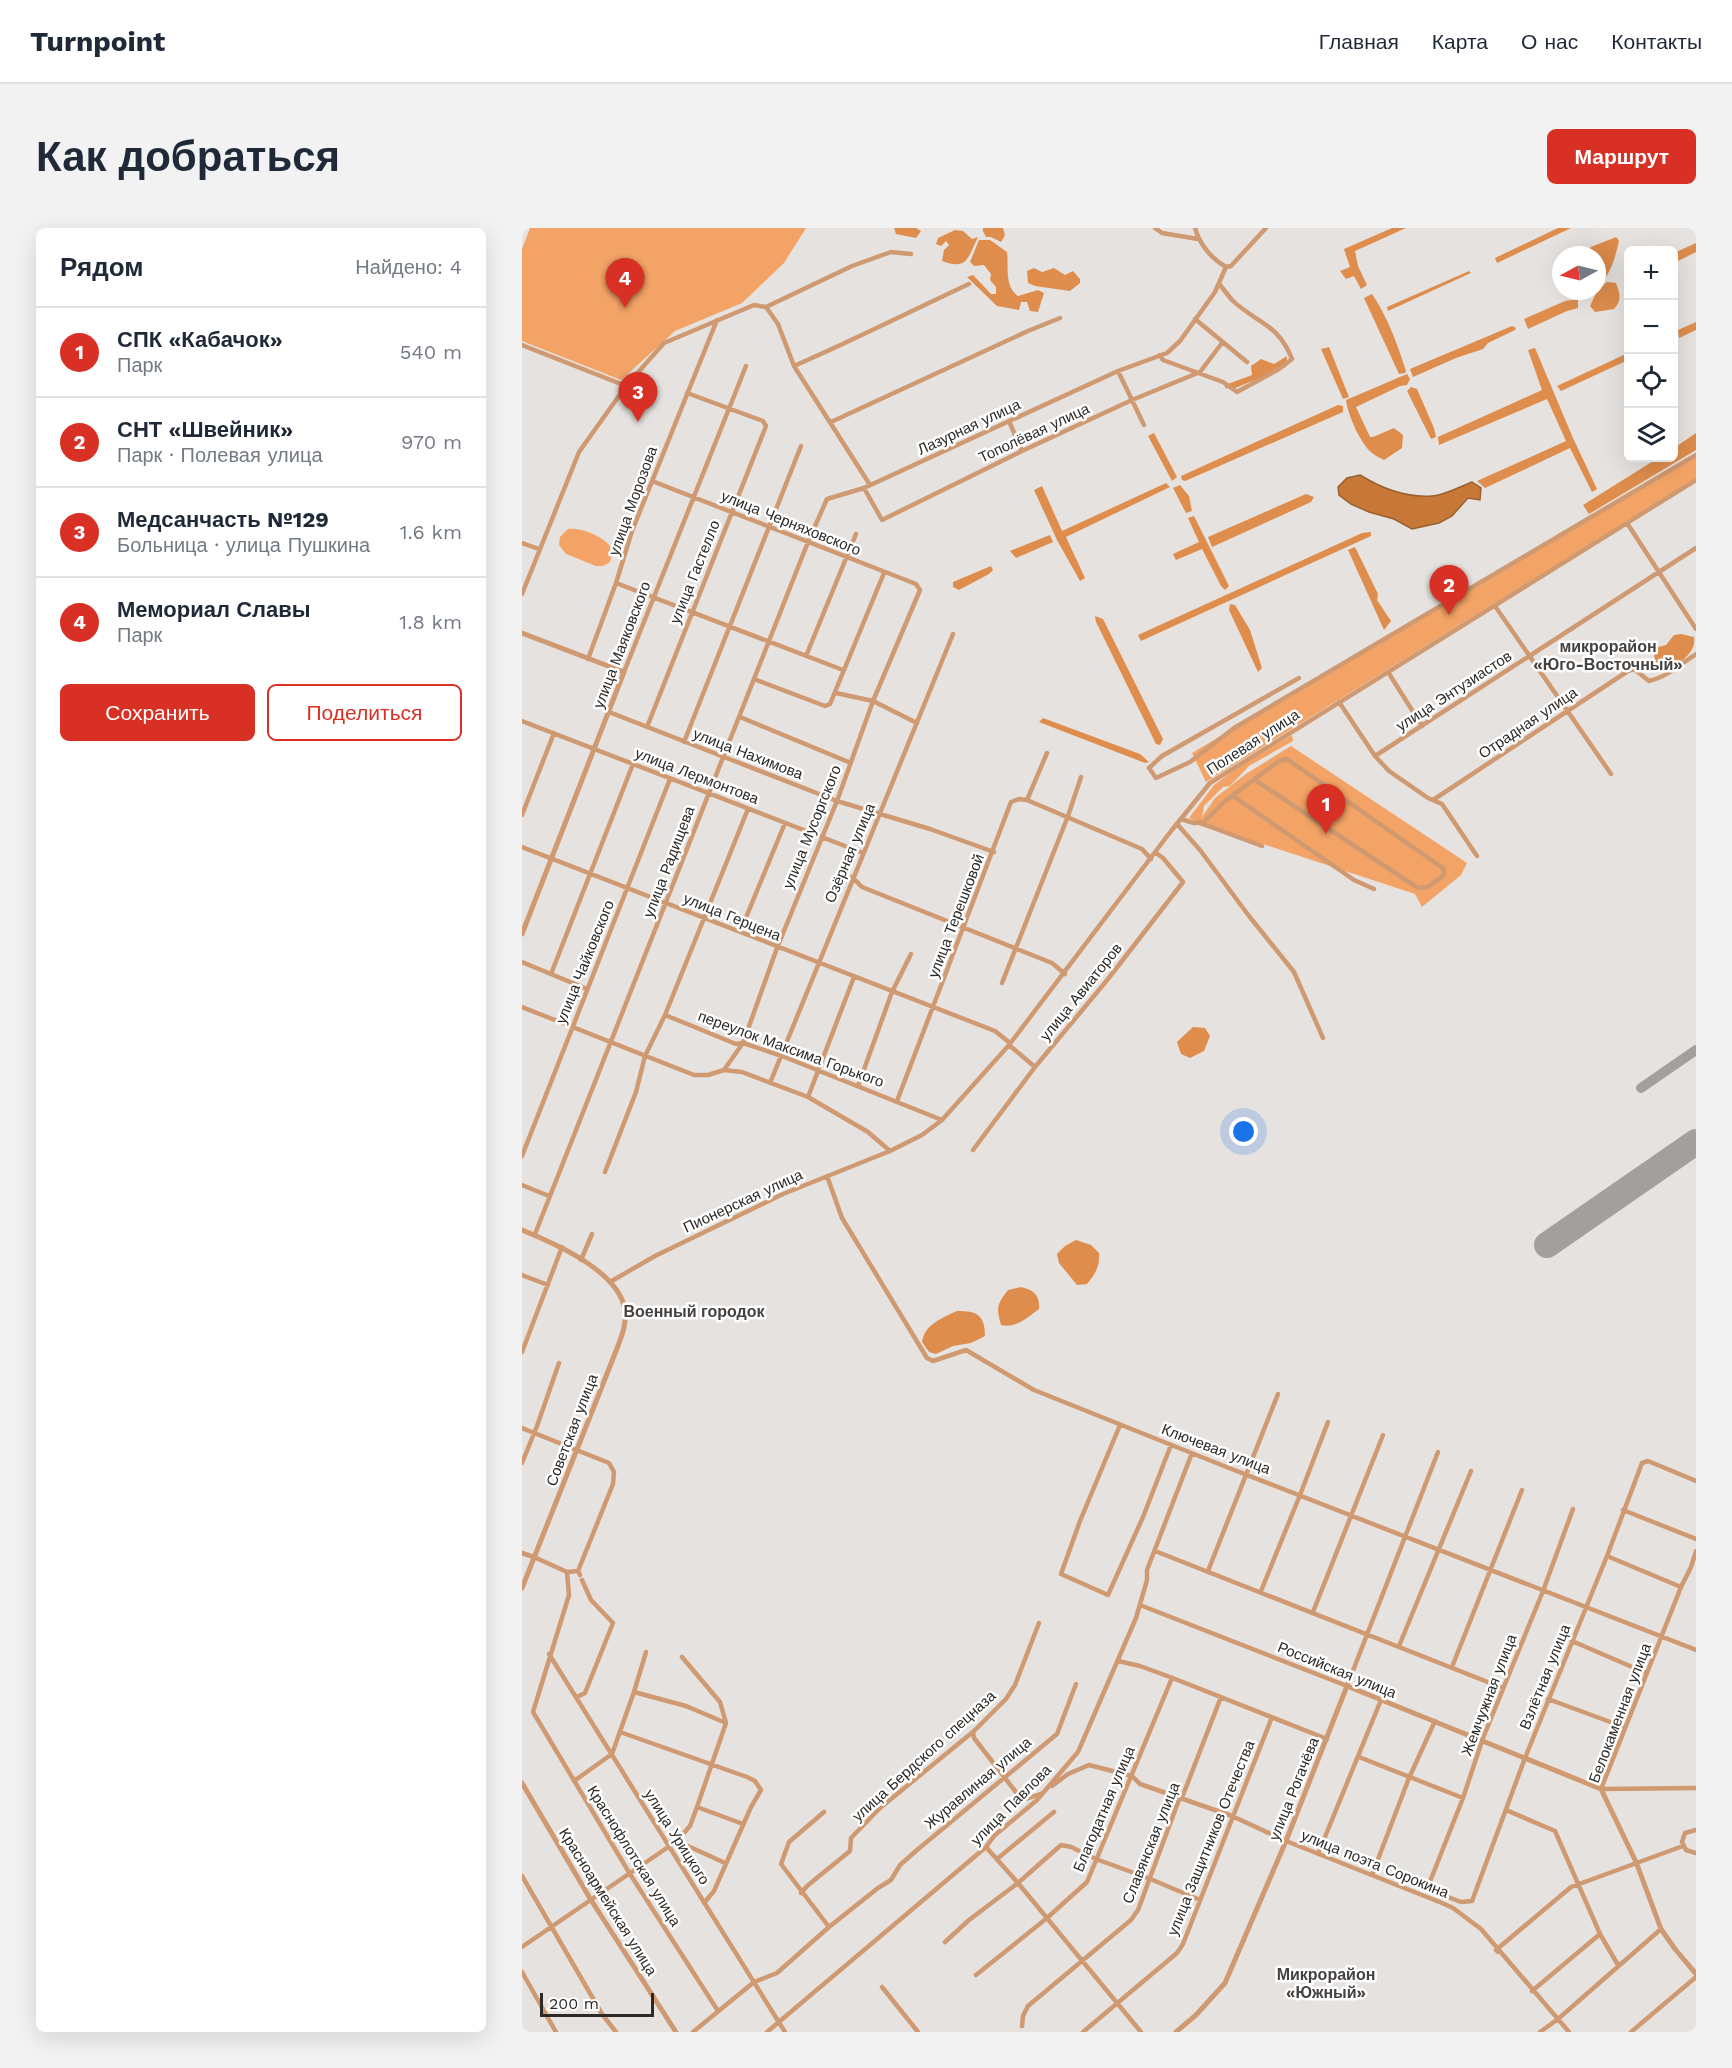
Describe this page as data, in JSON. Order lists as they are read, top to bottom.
{
  "streets": {
    "street": [
      "Лазурная улица",
      "Тополёвая улица",
      "улица Морозова",
      "улица Черняховского",
      "улица Гастелло",
      "улица Маяковского",
      "улица Энтузиастов",
      "Отрадная улица",
      "Полевая улица",
      "улица Нахимова",
      "улица Лермонтова",
      "улица Мусоргского",
      "Озёрная улица",
      "улица Радищева",
      "улица Терешковой",
      "улица Герцена",
      "улица Чайковского",
      "улица Авиаторов",
      "переулок Максима Горького",
      "Пионерская улица",
      "Советская улица",
      "Ключевая улица",
      "Российская улица",
      "Взлётная улица",
      "Жемчужная улица",
      "Белокаменная улица",
      "улица Бердского спецназа",
      "Журавлиная улица",
      "улица Рогачёва",
      "улица Павлова",
      "Благодатная улица",
      "улица Урицкого",
      "улица Защитников Отечества",
      "Славянская улица",
      "Краснофлотская улица",
      "улица поэта Сорокина",
      "Красноармейская улица"
    ]
  },
  "crossings": [
    ["Лазурная улица", "Тополёвая улица"],
    ["Лазурная улица", "улица Радищева"],
    ["улица Морозова", "улица Черняховского"],
    ["улица Черняховского", "улица Гастелло"],
    ["улица Черняховского", "улица Маяковского"],
    ["улица Черняховского", "улица Мусоргского"],
    ["улица Черняховского", "улица Радищева"],
    ["улица Гастелло", "улица Маяковского"],
    ["улица Гастелло", "улица Нахимова"],
    ["улица Маяковского", "улица Нахимова"],
    ["улица Маяковского", "улица Лермонтова"],
    ["улица Маяковского", "улица Герцена"],
    ["Полевая улица", "улица Герцена"],
    ["Полевая улица", "улица Авиаторов"],
    ["Полевая улица", "переулок Максима Горького"],
    ["Полевая улица", "Пионерская улица"],
    ["улица Нахимова", "улица Мусоргского"],
    ["улица Нахимова", "Озёрная улица"],
    ["улица Нахимова", "улица Радищева"],
    ["улица Нахимова", "улица Терешковой"],
    ["улица Лермонтова", "улица Мусоргского"],
    ["улица Лермонтова", "Озёрная улица"],
    ["улица Лермонтова", "улица Радищева"],
    ["улица Лермонтова", "улица Чайковского"],
    ["улица Мусоргского", "улица Герцена"],
    ["улица Мусоргского", "переулок Максима Горького"],
    ["Озёрная улица", "улица Герцена"],
    ["Озёрная улица", "переулок Максима Горького"],
    ["улица Радищева", "улица Герцена"],
    ["улица Терешковой", "улица Герцена"],
    ["улица Терешковой", "переулок Максима Горького"],
    ["улица Герцена", "улица Чайковского"],
    ["улица Герцена", "улица Авиаторов"],
    ["Пионерская улица", "Советская улица"],
    ["Пионерская улица", "Ключевая улица"],
    ["Ключевая улица", "Взлётная улица"],
    ["Ключевая улица", "Жемчужная улица"],
    ["Ключевая улица", "Белокаменная улица"],
    ["Ключевая улица", "улица Рогачёва"],
    ["Ключевая улица", "улица Павлова"],
    ["Российская улица", "Взлётная улица"],
    ["Российская улица", "Жемчужная улица"],
    ["Российская улица", "Белокаменная улица"],
    ["Российская улица", "улица Рогачёва"],
    ["Российская улица", "улица Павлова"],
    ["Взлётная улица", "Жемчужная улица"],
    ["Журавлиная улица", "улица Урицкого"],
    ["Журавлиная улица", "Краснофлотская улица"],
    ["улица Рогачёва", "улица поэта Сорокина"],
    ["улица Павлова", "улица Урицкого"],
    ["улица Павлова", "улица поэта Сорокина"],
    ["Благодатная улица", "улица поэта Сорокина"],
    ["улица Урицкого", "Краснофлотская улица"],
    ["улица Защитников Отечества", "улица поэта Сорокина"],
    ["Славянская улица", "улица поэта Сорокина"]
  ],
  "districts": ["микрорайон «Юго-Восточный»", "Военный городок", "Микрорайон «Южный»"],
  "scale_bar": "200 m",
  "north": "left",
  "page": {
    "header": "Turnpoint",
    "nav": [
      "Главная",
      "Карта",
      "О нас",
      "Контакты"
    ],
    "buttons": [
      "Маршрут",
      ["Сохранить", "Поделиться"]
    ],
    "title": "Как добраться",
    "heading": ["Рядом", "Найдено: 4"],
    "map_buttons": ["+", "−"],
    "pins": [
      "4",
      "3",
      "2",
      "1"
    ],
    "list": [
      {
        "mark": "1",
        "name": "СПК «Кабачок»",
        "note": "Парк",
        "value": "540 m"
      },
      {
        "mark": "2",
        "name": "СНТ «Швейник»",
        "note": "Парк · Полевая улица",
        "value": "970 m"
      },
      {
        "mark": "3",
        "name": "Медсанчасть №129",
        "note": "Больница · улица Пушкина",
        "value": "1.6 km"
      },
      {
        "mark": "4",
        "name": "Мемориал Славы",
        "note": "Парк",
        "value": "1.8 km"
      }
    ],
    "scale": "200 m"
  }
}
